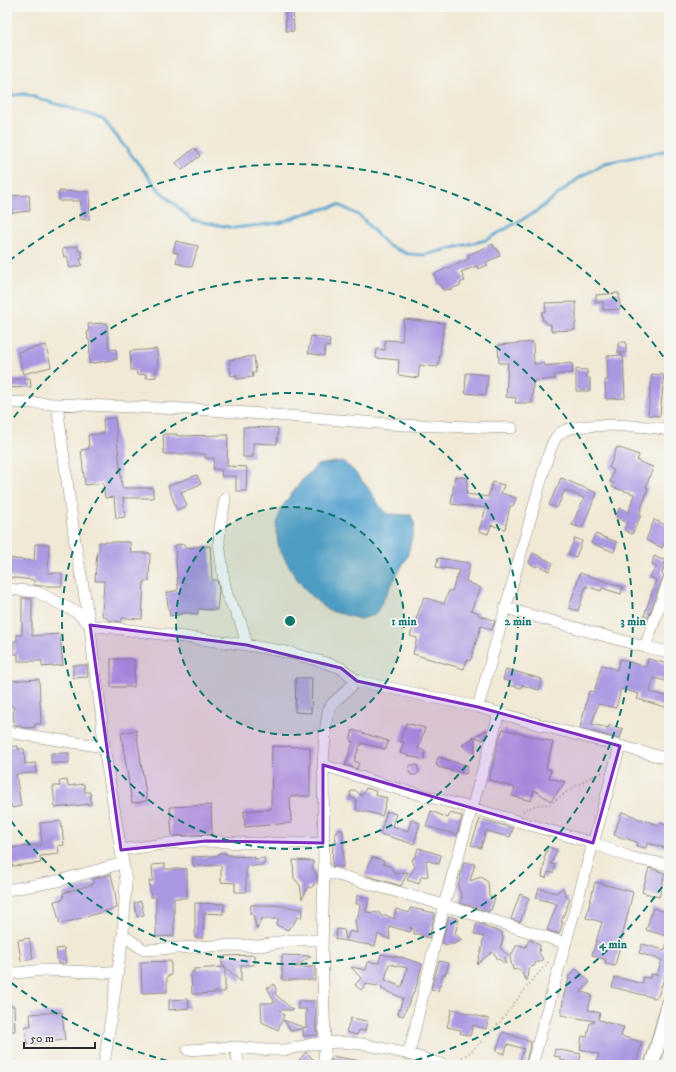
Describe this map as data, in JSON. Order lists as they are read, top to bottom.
{
  "scale_bar": "50 m",
  "rings": [
    "1 min",
    "2 min",
    "3 min",
    "4 min"
  ]
}
